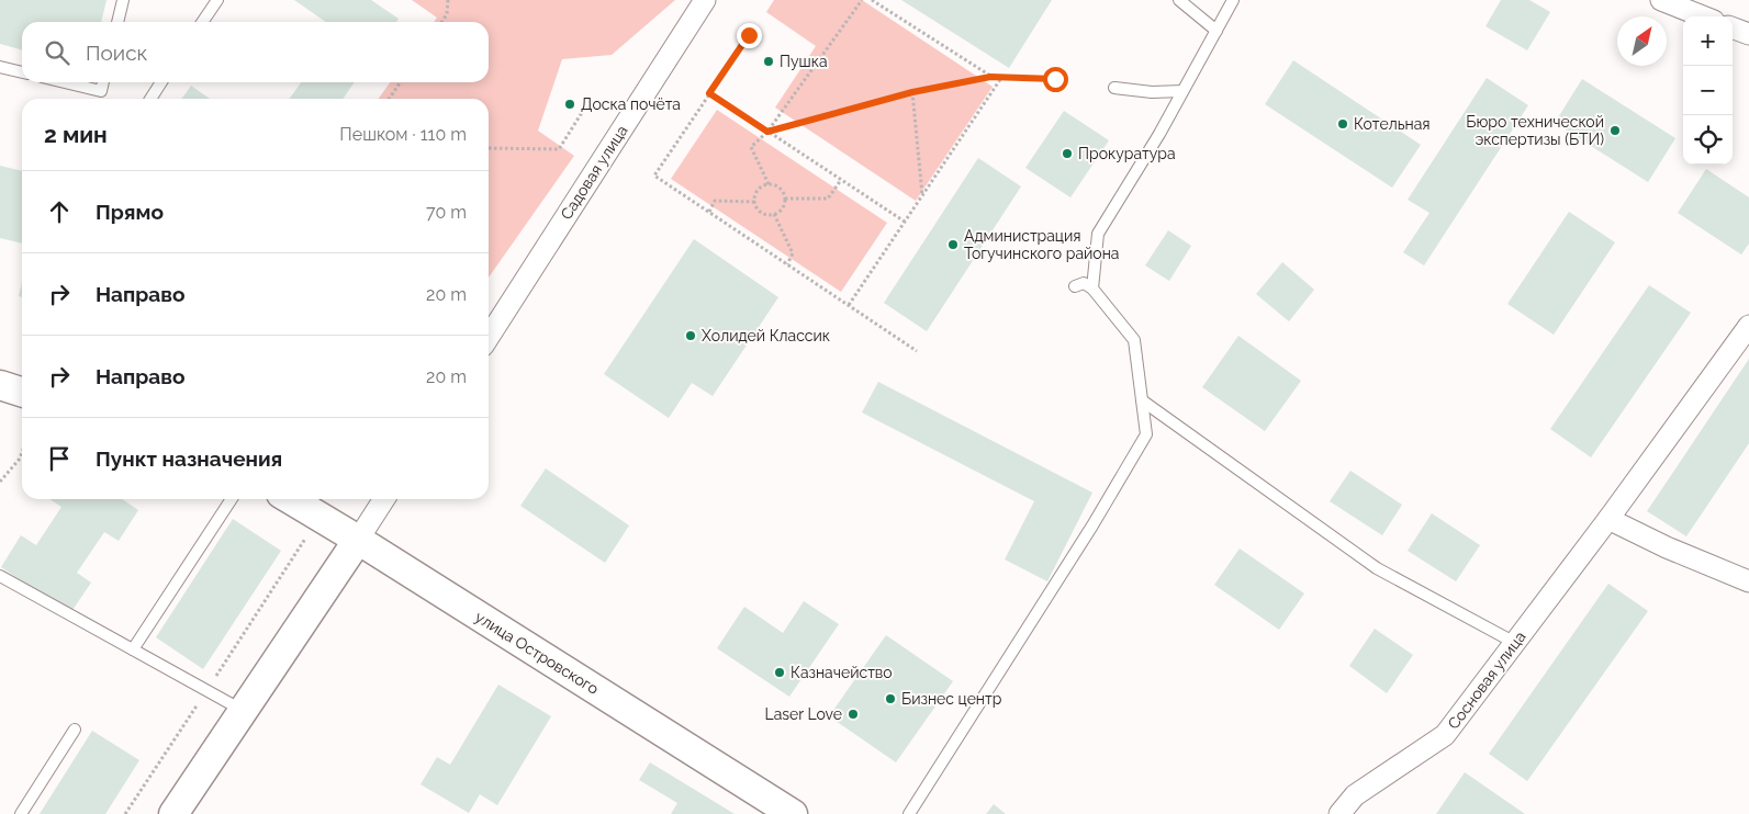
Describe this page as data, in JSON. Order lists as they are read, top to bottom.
{
  "streets": {
    "street": ["Садовая улица", "улица Островского", "Сосновая улица"]
  },
  "places": [
    "Пушка",
    "Доска почёта",
    "Котельная",
    "Бюро технической экспертизы (БТИ)",
    "Прокуратура",
    "Администрация Тогучинского района",
    "Холидей Классик",
    "Казначейство",
    "Бизнес центр",
    "Laser Love"
  ],
  "north": "top right",
  "page": {
    "map_buttons": ["+", "−"],
    "search": "Поиск",
    "heading": ["2 мин", "Пешком · 110 m"],
    "list": [
      ["Прямо", "70 m"],
      ["Направо", "20 m"],
      ["Направо", "20 m"],
      "Пункт назначения"
    ]
  }
}
